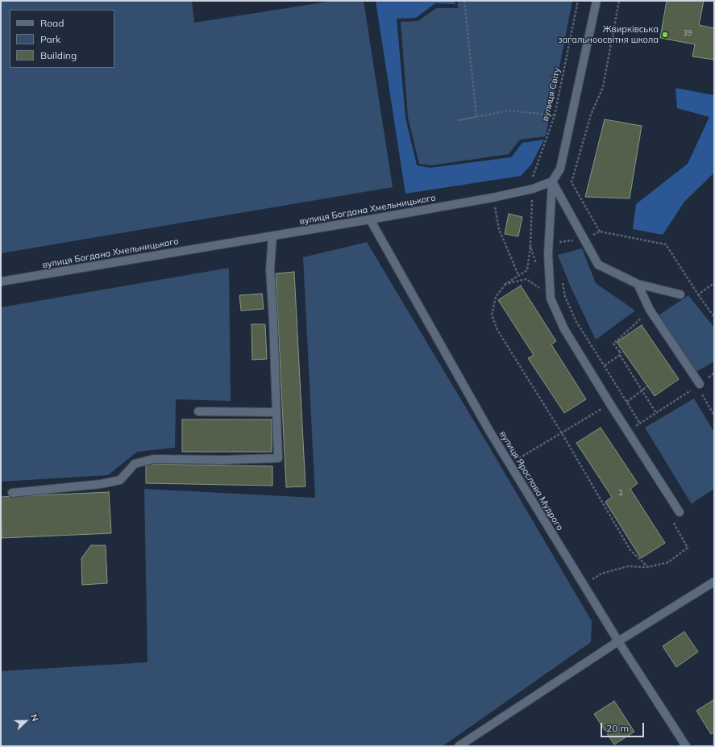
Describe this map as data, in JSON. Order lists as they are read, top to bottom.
{
  "streets": {
    "street": ["вулиця Богдана Хмельницького", "вулиця Ярослава Мудрого"],
    "path": ["вулиця Світу"]
  },
  "crossings": [
    ["вулиця Світу", "вулиця Богдана Хмельницького"],
    ["вулиця Богдана Хмельницького", "вулиця Ярослава Мудрого"]
  ],
  "places": ["Жвирківська загальноосвітня школа"],
  "house_numbers": ["39", "2"],
  "legend": ["Road", "Park", "Building"],
  "scale_bar": "20 m",
  "north": "right"
}
